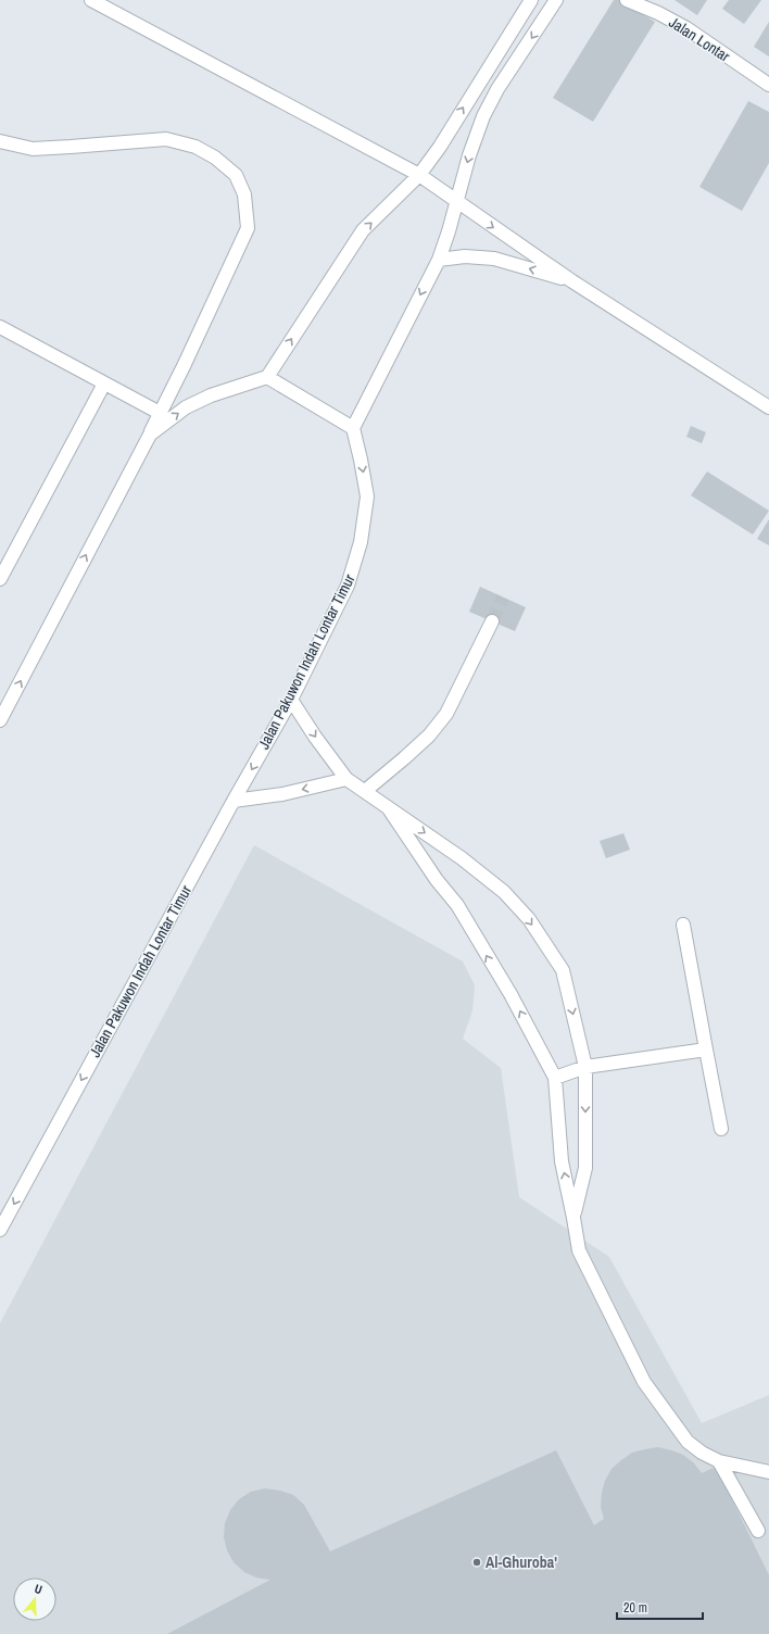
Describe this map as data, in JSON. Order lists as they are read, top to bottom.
{
  "streets": {
    "street": ["Jalan Lontar", "Jalan Pakuwon Indah Lontar Timur"]
  },
  "one_way": ["Jalan Pakuwon Indah Lontar Timur"],
  "places": ["Al-Ghuroba'"],
  "scale_bar": "20 m",
  "north": "top"
}
